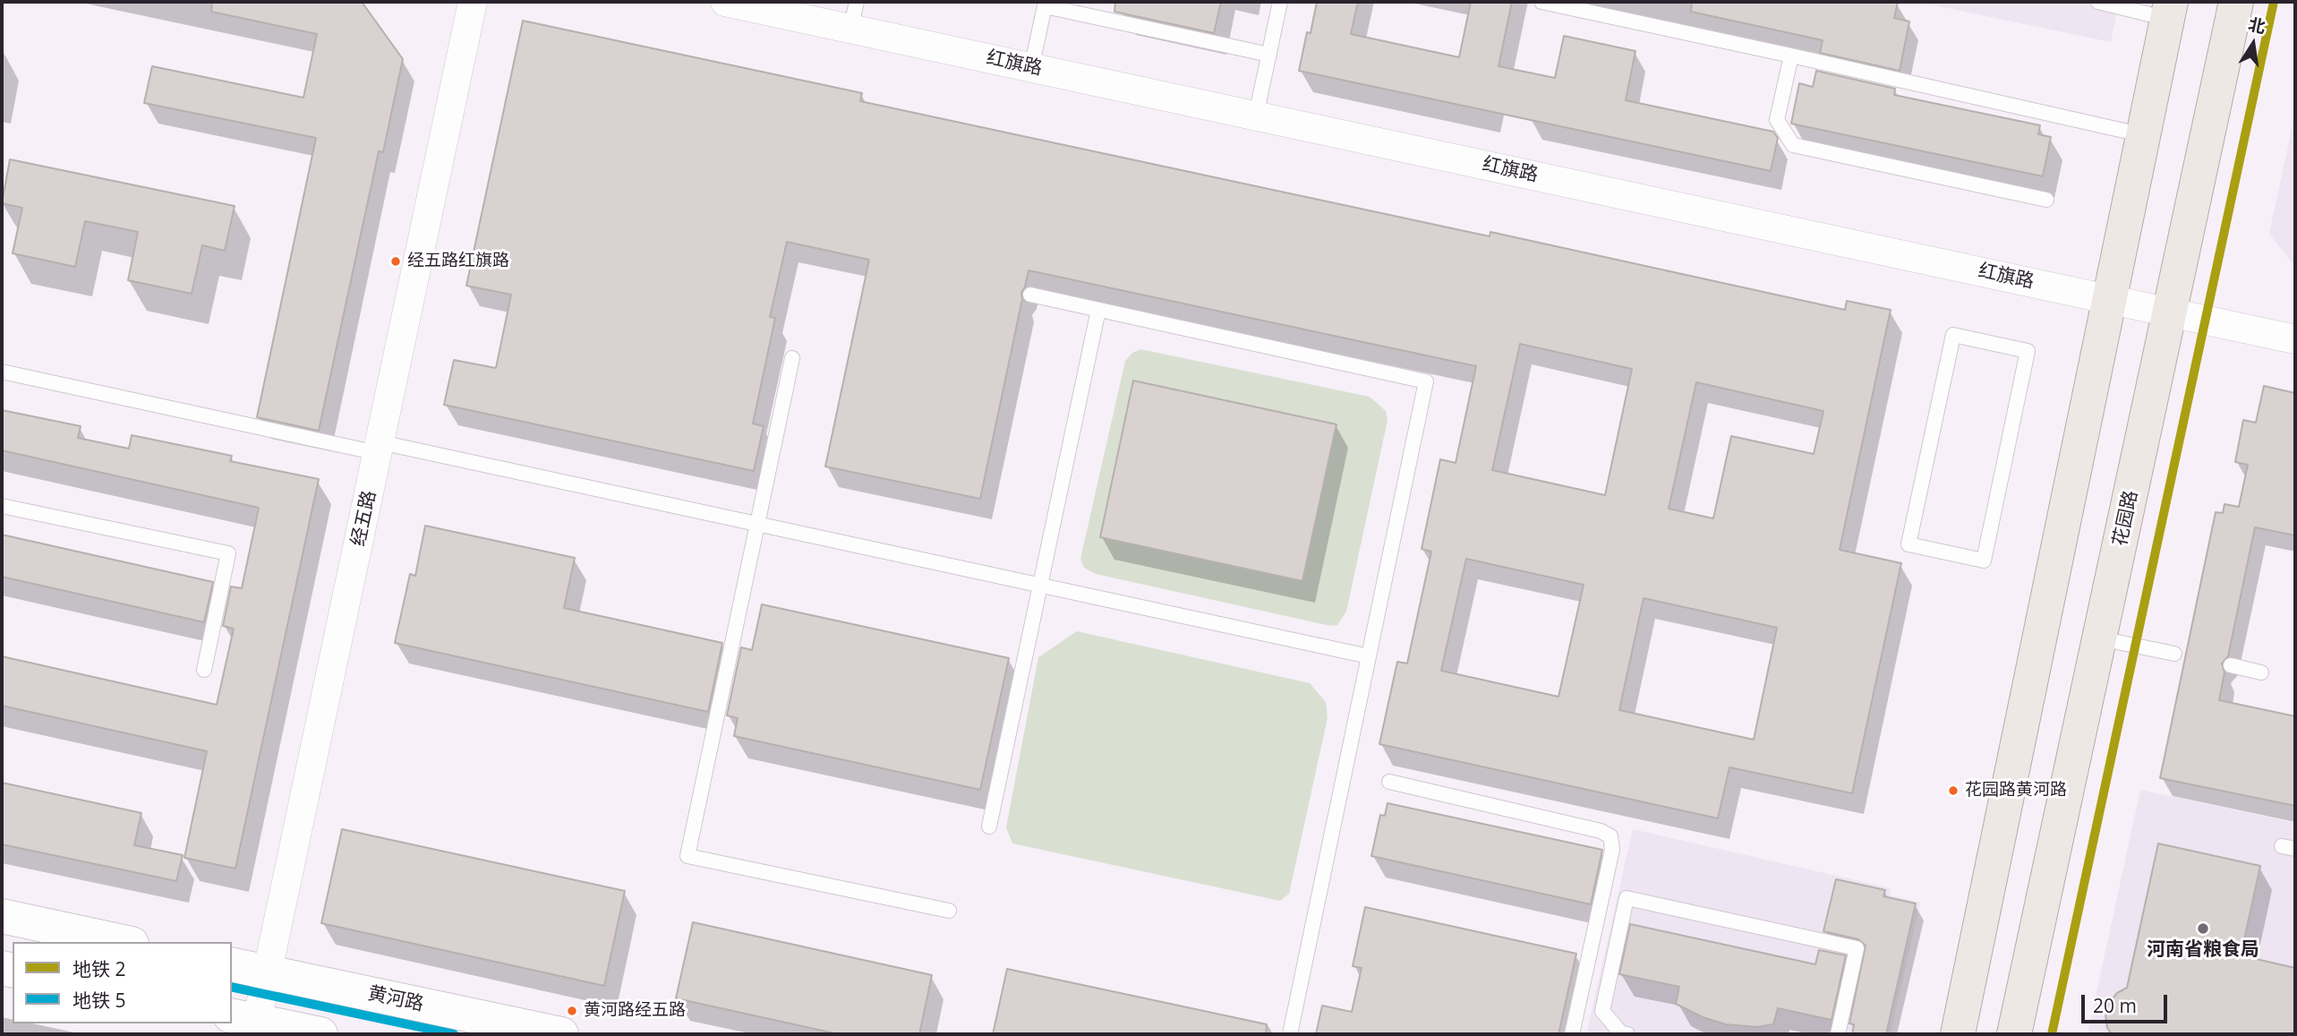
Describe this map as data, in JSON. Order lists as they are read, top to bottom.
{
  "streets": {
    "main road": ["花园路", "黄河路"],
    "street": ["红旗路", "经五路"]
  },
  "crossings": [
    ["红旗路", "花园路"],
    ["经五路", "黄河路"]
  ],
  "places": [
    "经五路红旗路",
    "花园路黄河路",
    "河南省粮食局",
    "黄河路经五路"
  ],
  "lines": ["metro line 2", "metro line 5"],
  "legend": ["地铁 2", "地铁 5"],
  "scale_bar": "20 m",
  "north": "top"
}
